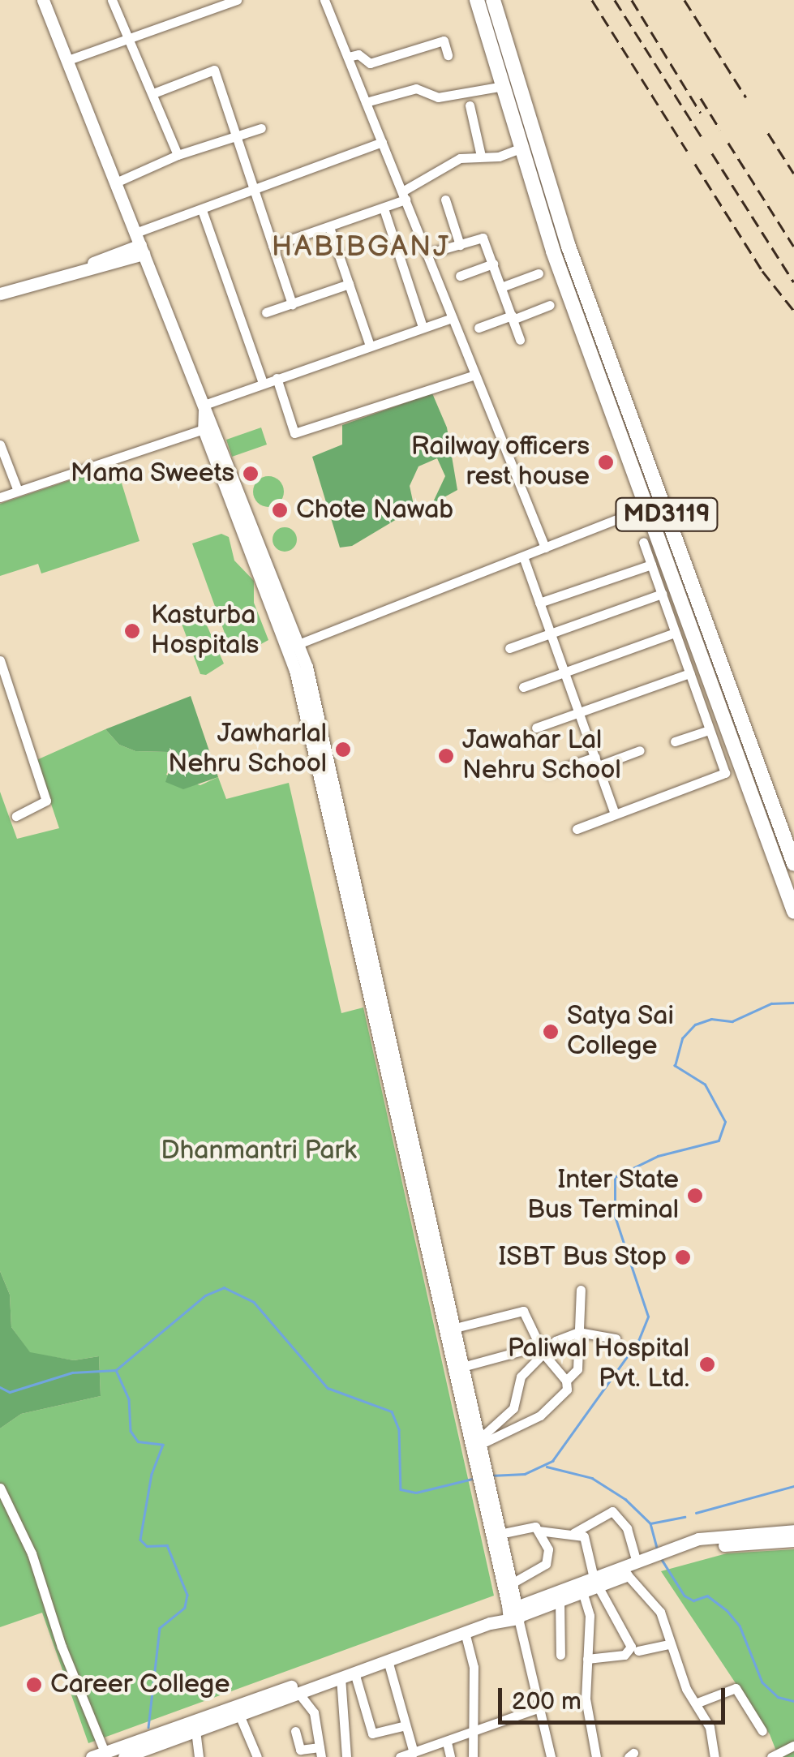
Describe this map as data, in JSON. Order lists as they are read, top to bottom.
{
  "streets": {
    "main road": ["MD3119"]
  },
  "districts": ["HABIBGANJ"],
  "parks": ["Dhanmantri Park"],
  "places": [
    "Railway officers rest house",
    "Mama Sweets",
    "Chote Nawab",
    "Kasturba Hospitals",
    "Jawharlal Nehru School",
    "Jawahar Lal Nehru School",
    "Satya Sai College",
    "Inter State Bus Terminal",
    "ISBT Bus Stop",
    "Paliwal Hospital Pvt. Ltd.",
    "Career College"
  ],
  "scale_bar": "200 m"
}
